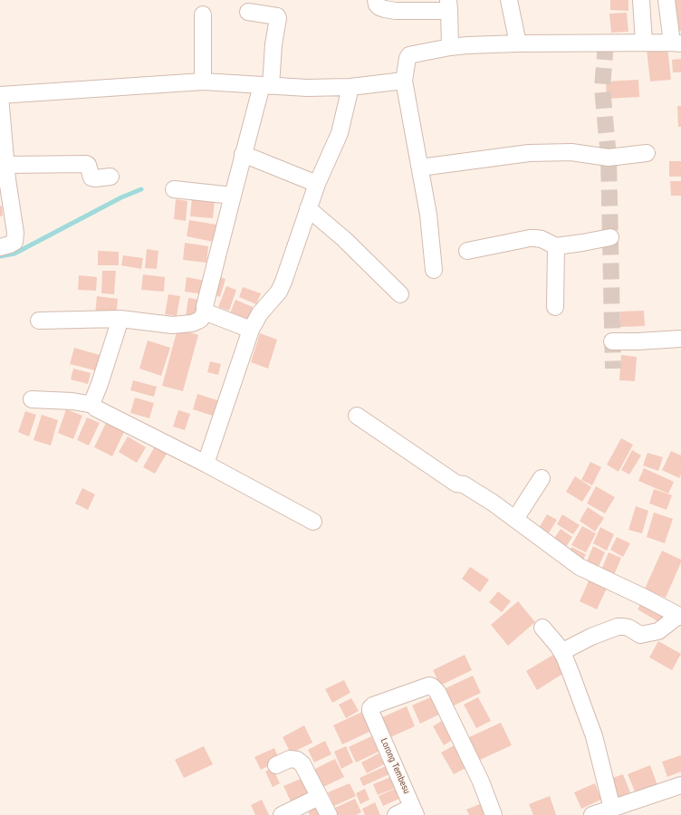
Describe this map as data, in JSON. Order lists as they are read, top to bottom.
{
  "streets": {
    "street": ["Lorong Tembesu"]
  }
}
